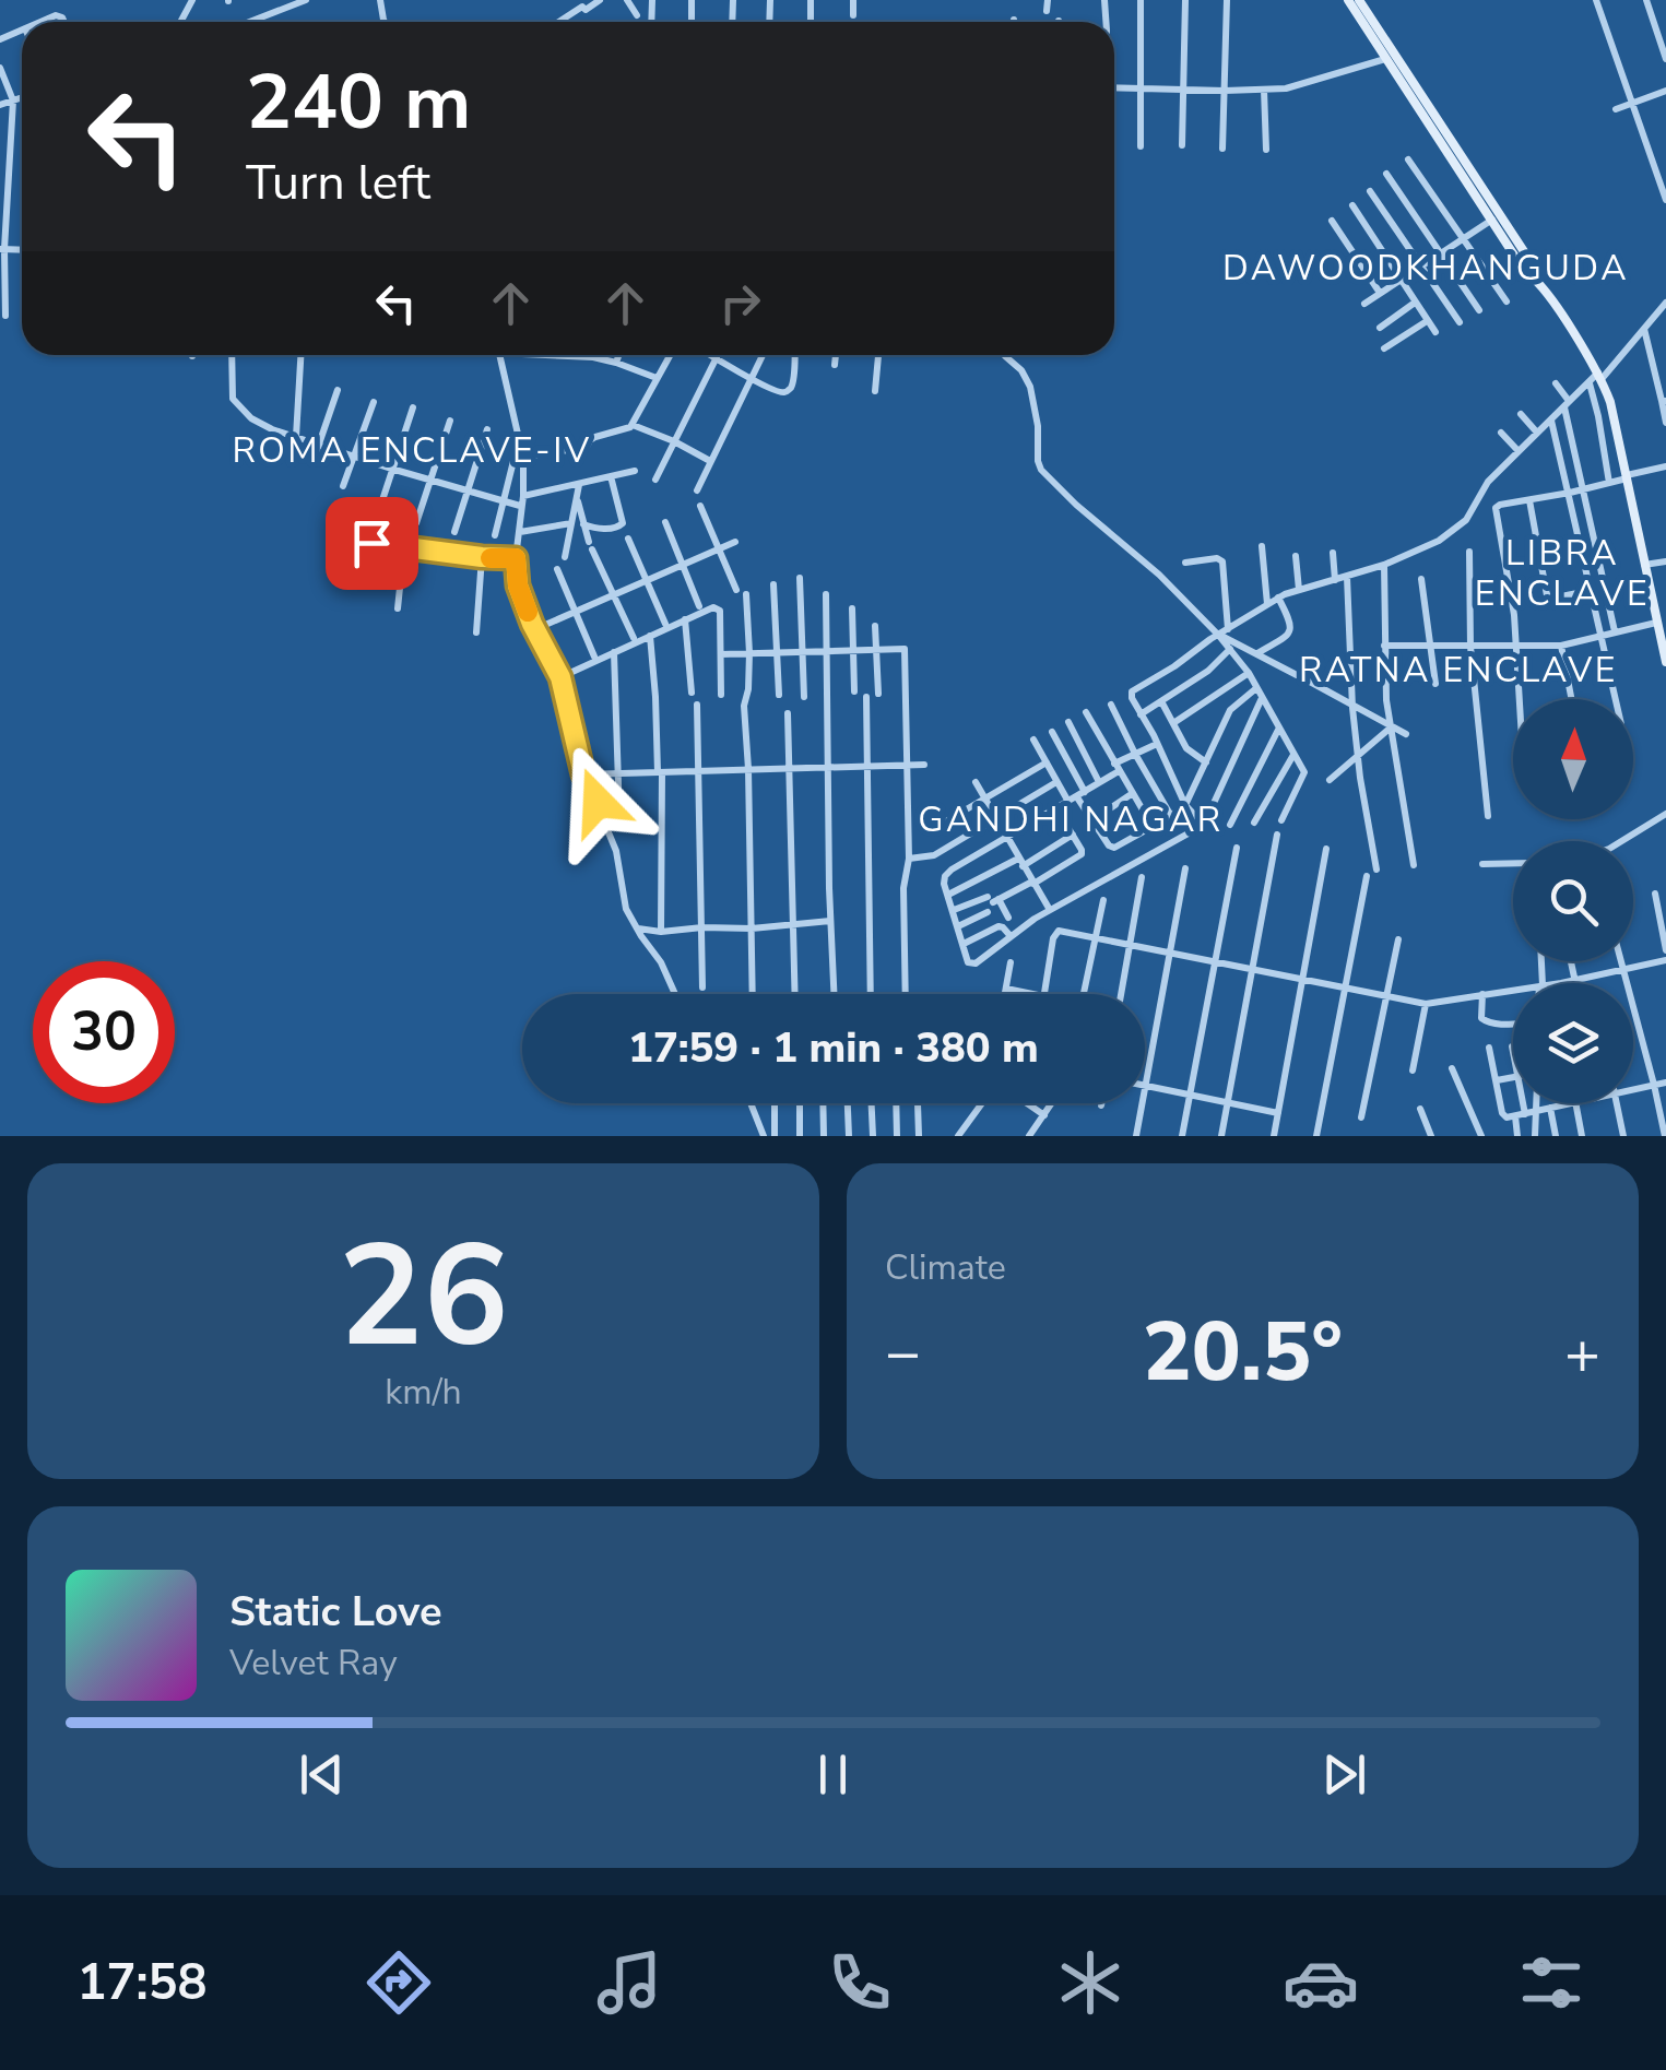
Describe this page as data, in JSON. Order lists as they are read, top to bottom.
{
  "districts": [
    "DAWOODKHANGUDA",
    "ROMA ENCLAVE-IV",
    "LIBRA ENCLAVE",
    "RATNA ENCLAVE",
    "GANDHI NAGAR"
  ],
  "north": "top",
  "page": {
    "turn": ["240 m", "Turn left"],
    "limit": "30",
    "trip": "17:59 · 1 min · 380 m",
    "tile": [
      ["26", "km/h"],
      "Climate"
    ],
    "heat": ["−", "20.5°", "+"],
    "song": ["Static Love", "Velvet Ray"],
    "tabs": "17:58"
  }
}
